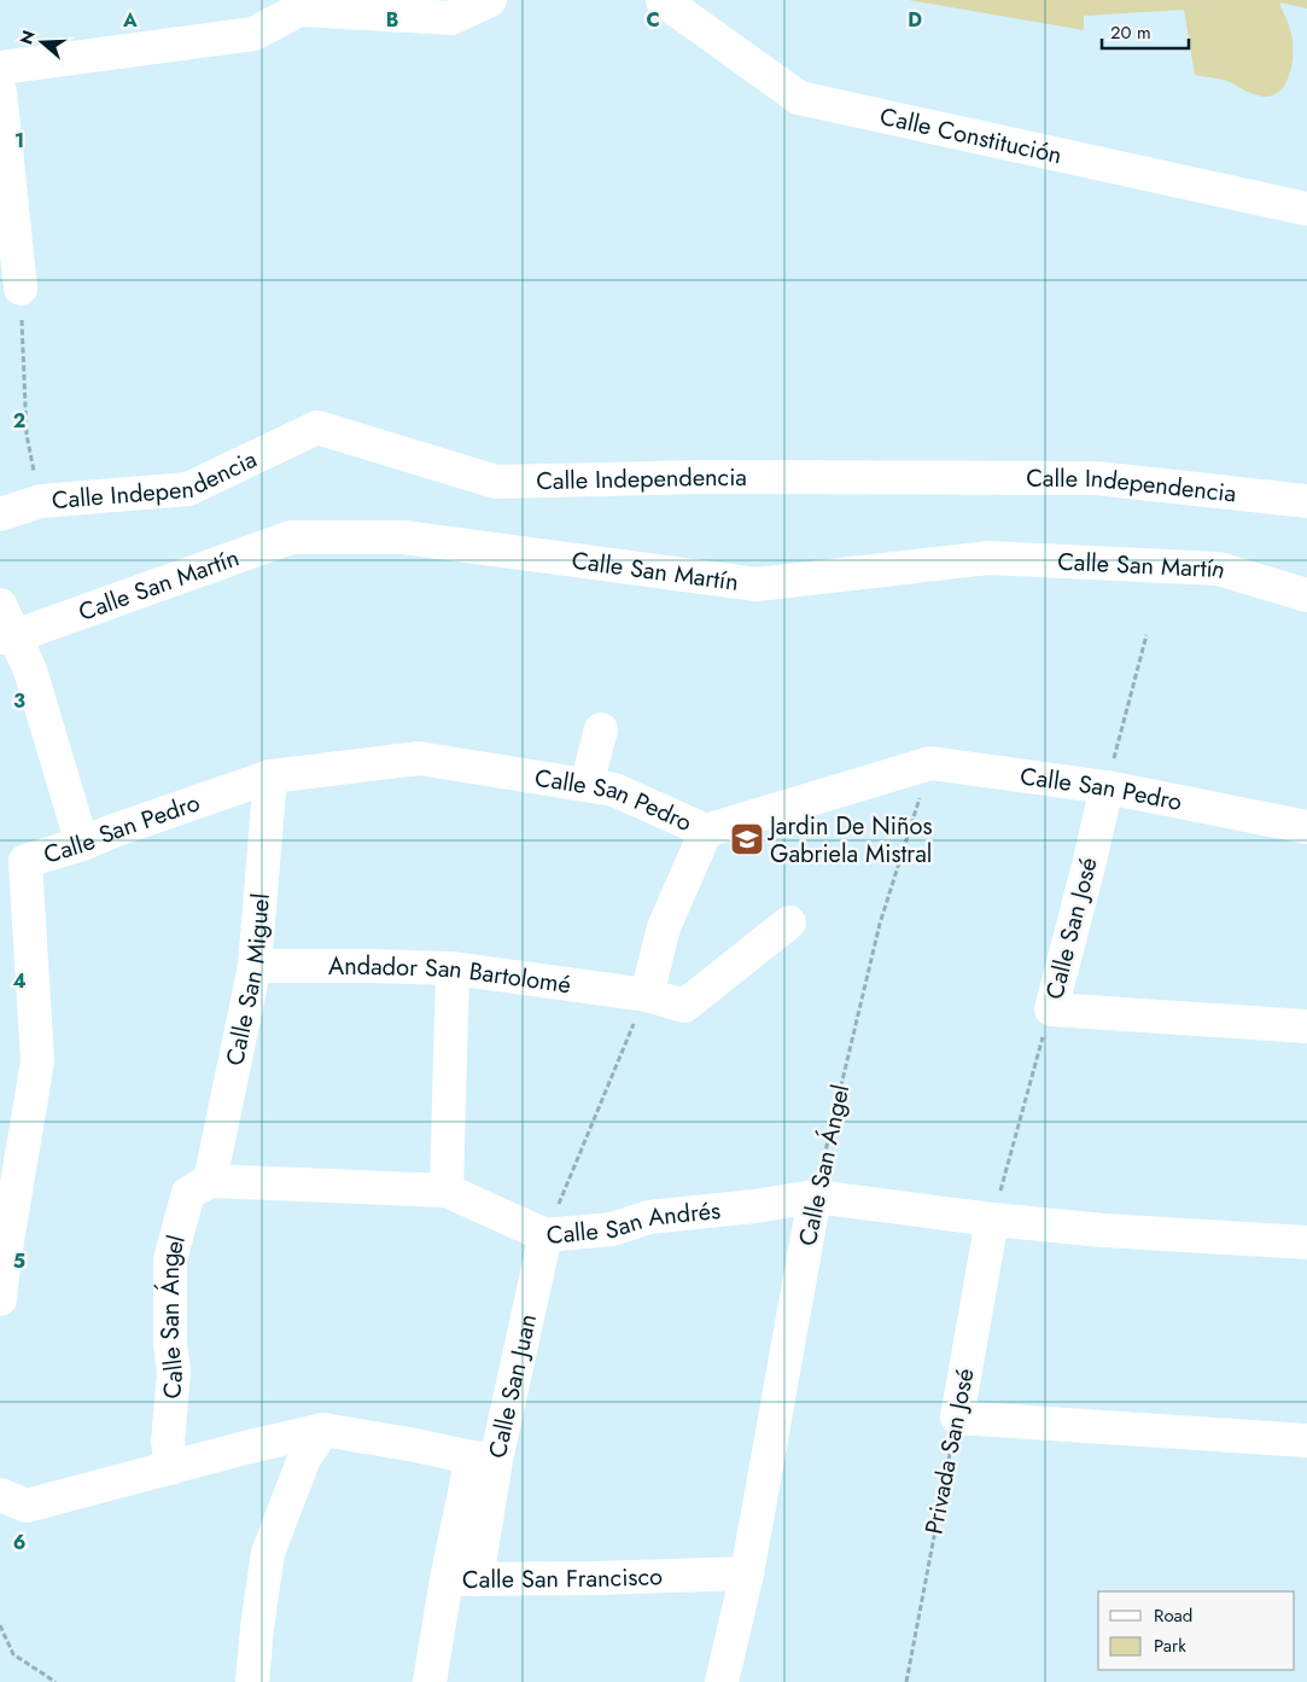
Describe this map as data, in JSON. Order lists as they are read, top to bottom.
{
  "streets": {
    "street": [
      "Calle Constitución",
      "Calle Independencia",
      "Calle San Martín",
      "Calle San Pedro",
      "Calle San José",
      "Andador San Bartolomé",
      "Calle San Miguel",
      "Calle San Ángel",
      "Calle San Andrés",
      "Calle San Juan",
      "Privada San José",
      "Calle San Francisco"
    ]
  },
  "crossings": [
    ["Calle San Pedro", "Calle San José"],
    ["Calle San Pedro", "Calle San Miguel"],
    ["Calle San Pedro", "Calle San Ángel"],
    ["Calle San José", "Calle San Andrés"],
    ["Calle San José", "Privada San José"],
    ["Andador San Bartolomé", "Calle San Miguel"],
    ["Calle San Miguel", "Calle San Ángel"],
    ["Calle San Miguel", "Calle San Andrés"],
    ["Calle San Ángel", "Calle San Andrés"],
    ["Calle San Ángel", "Calle San Francisco"],
    ["Calle San Andrés", "Calle San Juan"],
    ["Calle San Andrés", "Privada San José"],
    ["Calle San Juan", "Calle San Francisco"]
  ],
  "places": {
    "school or university": ["Jardin De Niños Gabriela Mistral"]
  },
  "legend": ["Road", "Park"],
  "scale_bar": "20 m",
  "north": "left",
  "grid": {
    "columns": [
      "A",
      "B",
      "C",
      "D"
    ],
    "rows": [
      "1",
      "2",
      "3",
      "4",
      "5",
      "6"
    ]
  }
}
